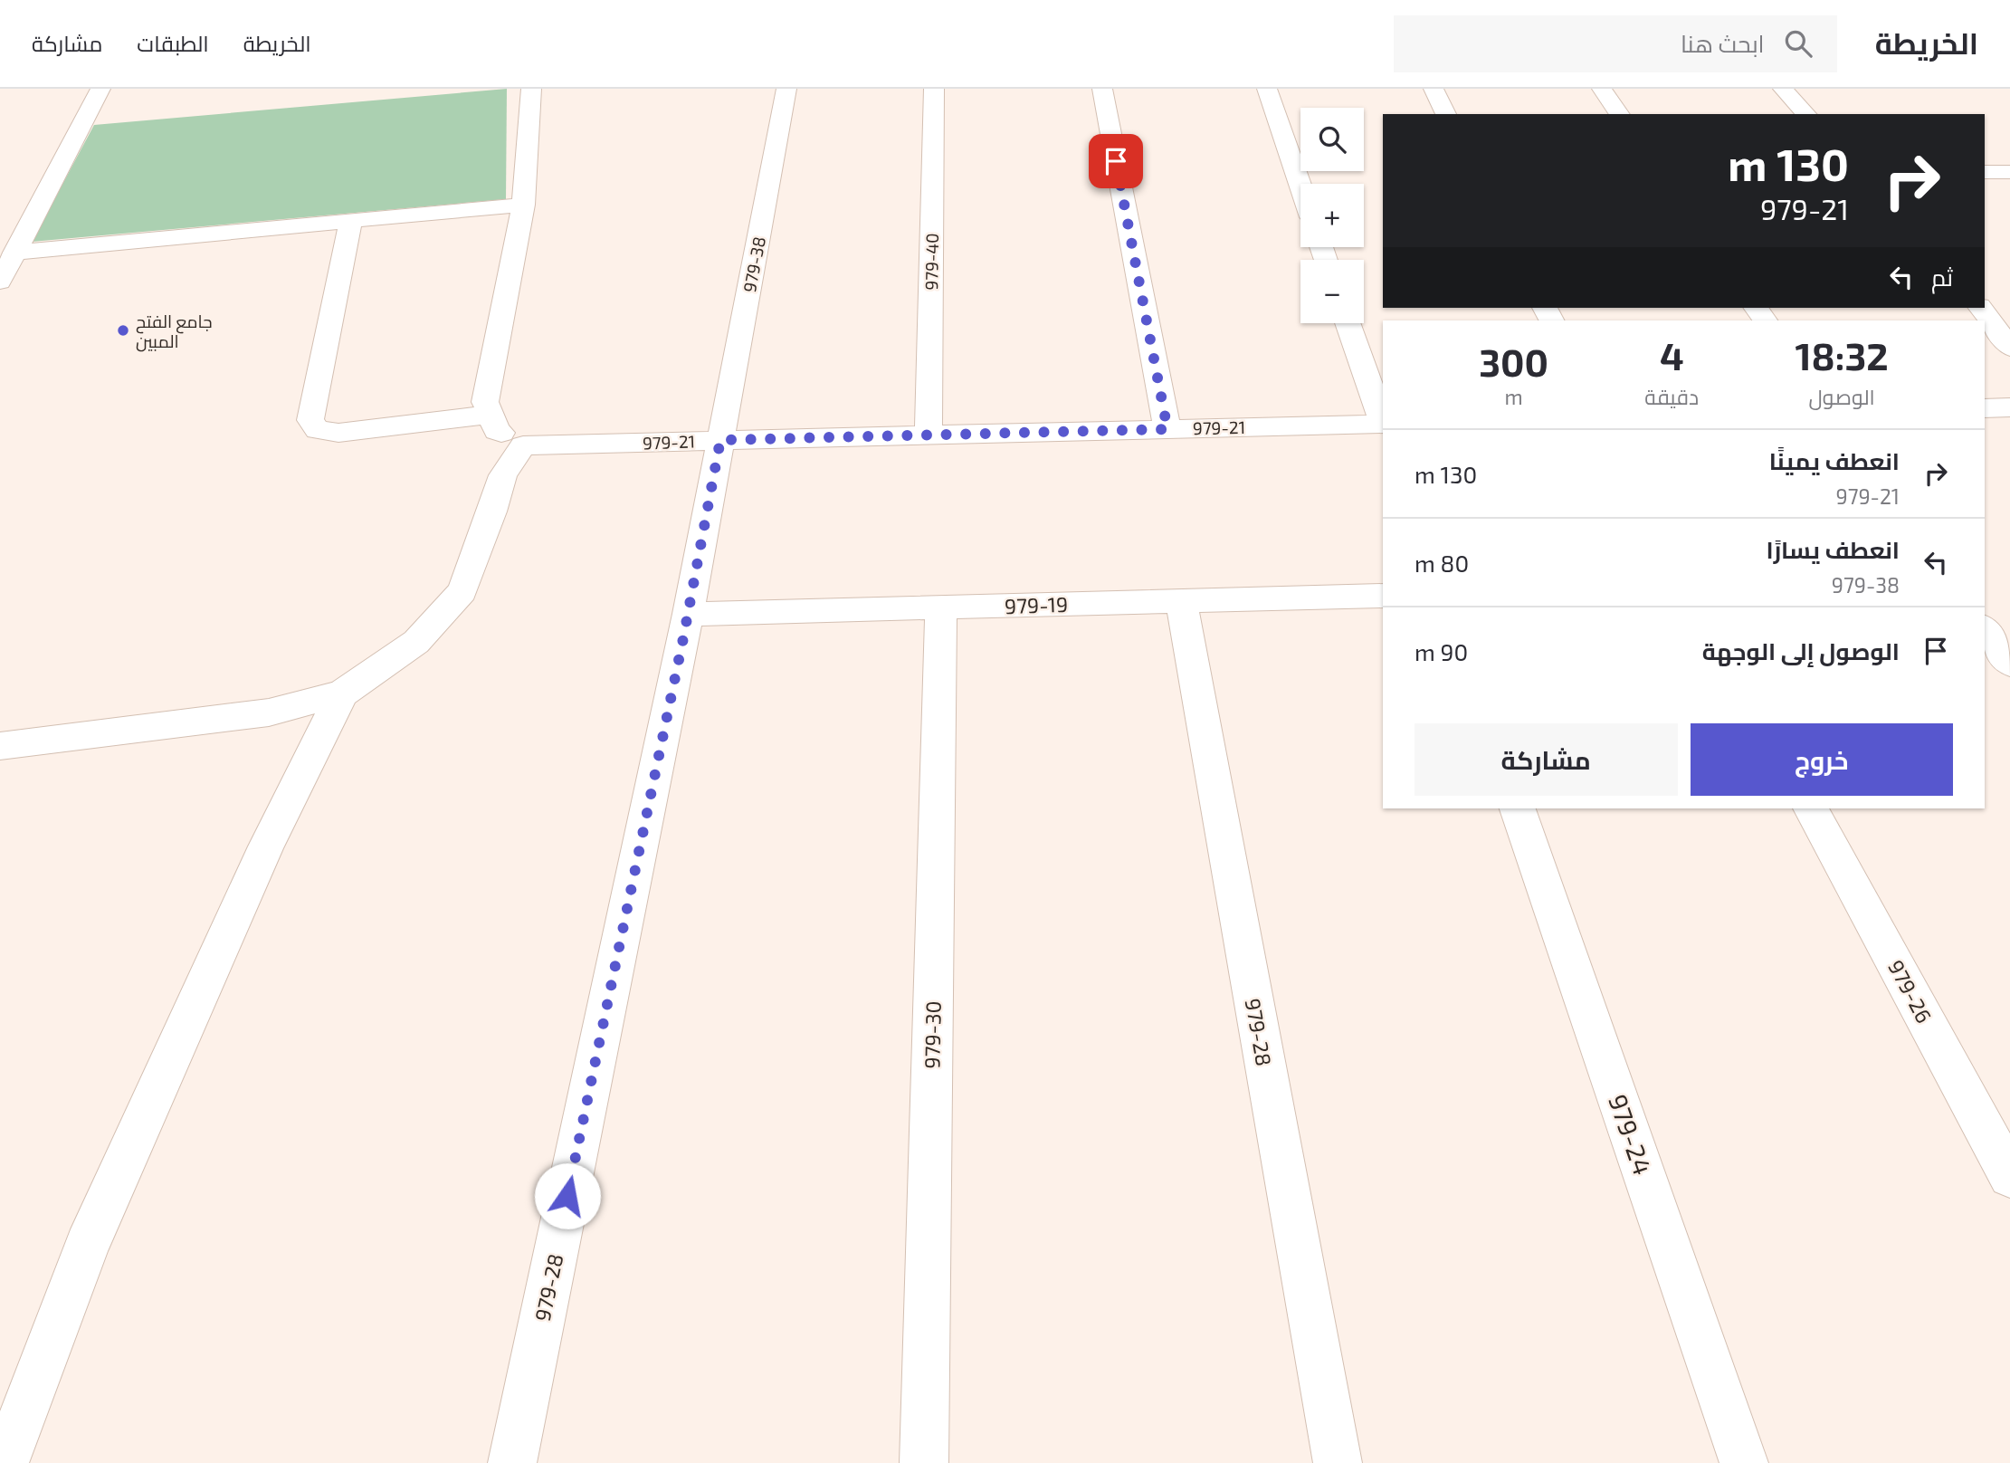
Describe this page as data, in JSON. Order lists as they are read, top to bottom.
{
  "streets": {
    "street": [
      "979-40",
      "979-38",
      "979-21",
      "979-19",
      "979-26",
      "979-28",
      "979-30",
      "979-24"
    ]
  },
  "crossings": [
    ["979-40", "979-21"],
    ["979-38", "979-21"],
    ["979-38", "979-28"],
    ["979-21", "979-28"],
    ["979-19", "979-28"],
    ["979-19", "979-30"]
  ],
  "places": ["جامع الفتح المبين"],
  "page": {
    "header": "الخريطة",
    "search": "ابحث هنا",
    "nav": ["الخريطة", "الطبقات", "مشاركة"],
    "map_buttons": ["+", "−"],
    "turn": ["130 m", "979-21"],
    "then": "ثم",
    "eta": [
      "18:32",
      "الوصول",
      "4",
      "دقيقة",
      "300",
      "m"
    ],
    "list": [
      {
        "name": "انعطف يمينًا",
        "note": "979-21",
        "value": "130 m"
      },
      {
        "name": "انعطف يسارًا",
        "note": "979-38",
        "value": "80 m"
      },
      {
        "name": "الوصول إلى الوجهة",
        "value": "90 m"
      }
    ],
    "buttons": ["خروج", "مشاركة"]
  }
}
